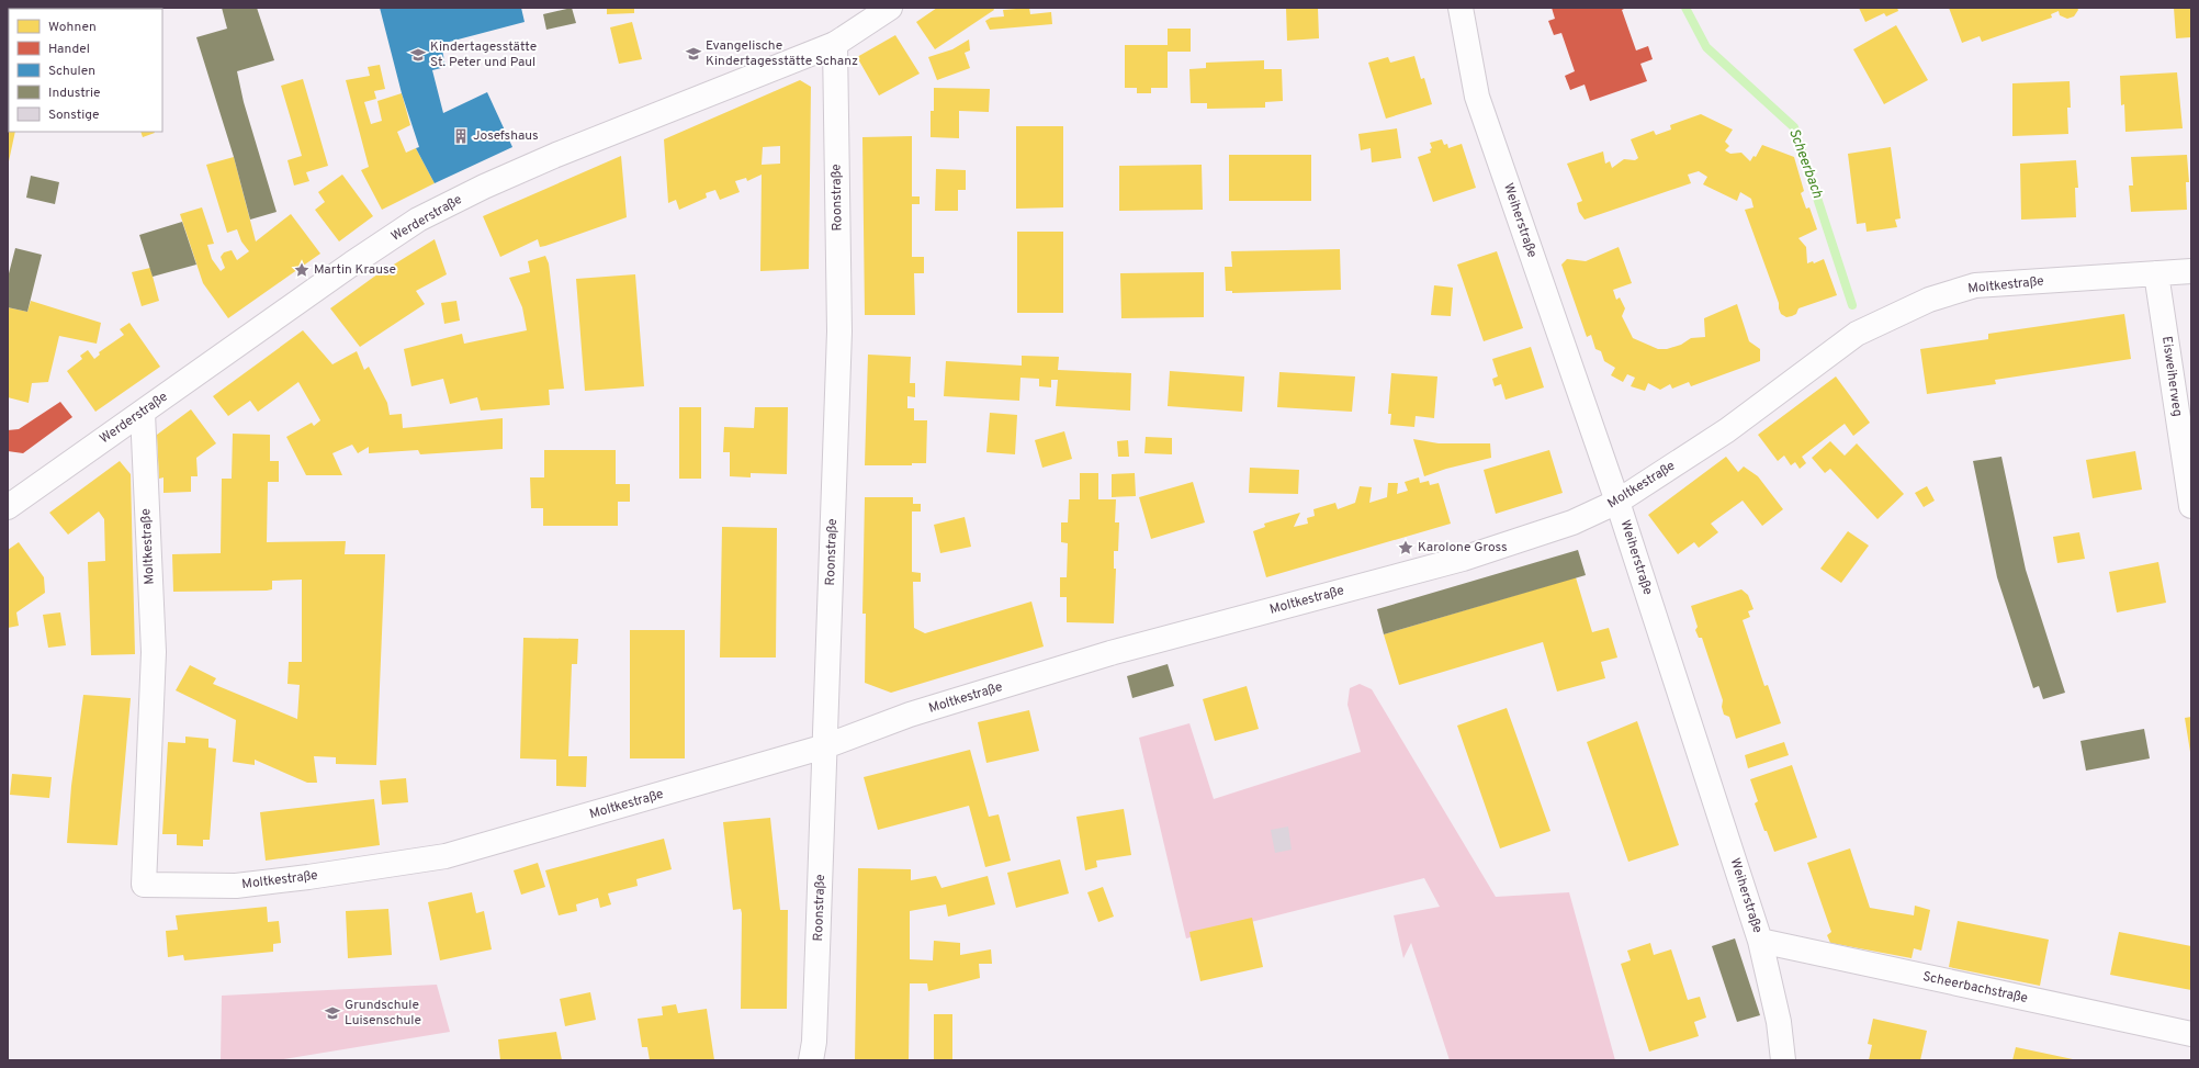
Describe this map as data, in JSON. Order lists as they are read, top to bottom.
{
  "streets": {
    "street": [
      "Roonstraße",
      "Werderstraße",
      "Weiherstraße",
      "Moltkestraße",
      "Eisweiherweg",
      "Scheerbachstraße"
    ]
  },
  "crossings": [
    ["Roonstraße", "Werderstraße"],
    ["Roonstraße", "Moltkestraße"],
    ["Werderstraße", "Moltkestraße"],
    ["Weiherstraße", "Moltkestraße"],
    ["Weiherstraße", "Scheerbachstraße"],
    ["Moltkestraße", "Eisweiherweg"]
  ],
  "water": ["Scheerbach"],
  "places": {
    "school or university": ["Evangelische Kindertagesstätte Schanz", "Kindertagesstätte St. Peter und Paul", "Grundschule Luisenschule"],
    "building": ["Josefshaus"],
    "place": ["Martin Krause", "Karolone Gross"]
  },
  "legend": [
    "Wohnen",
    "Handel",
    "Schulen",
    "Industrie",
    "Sonstige"
  ]
}
